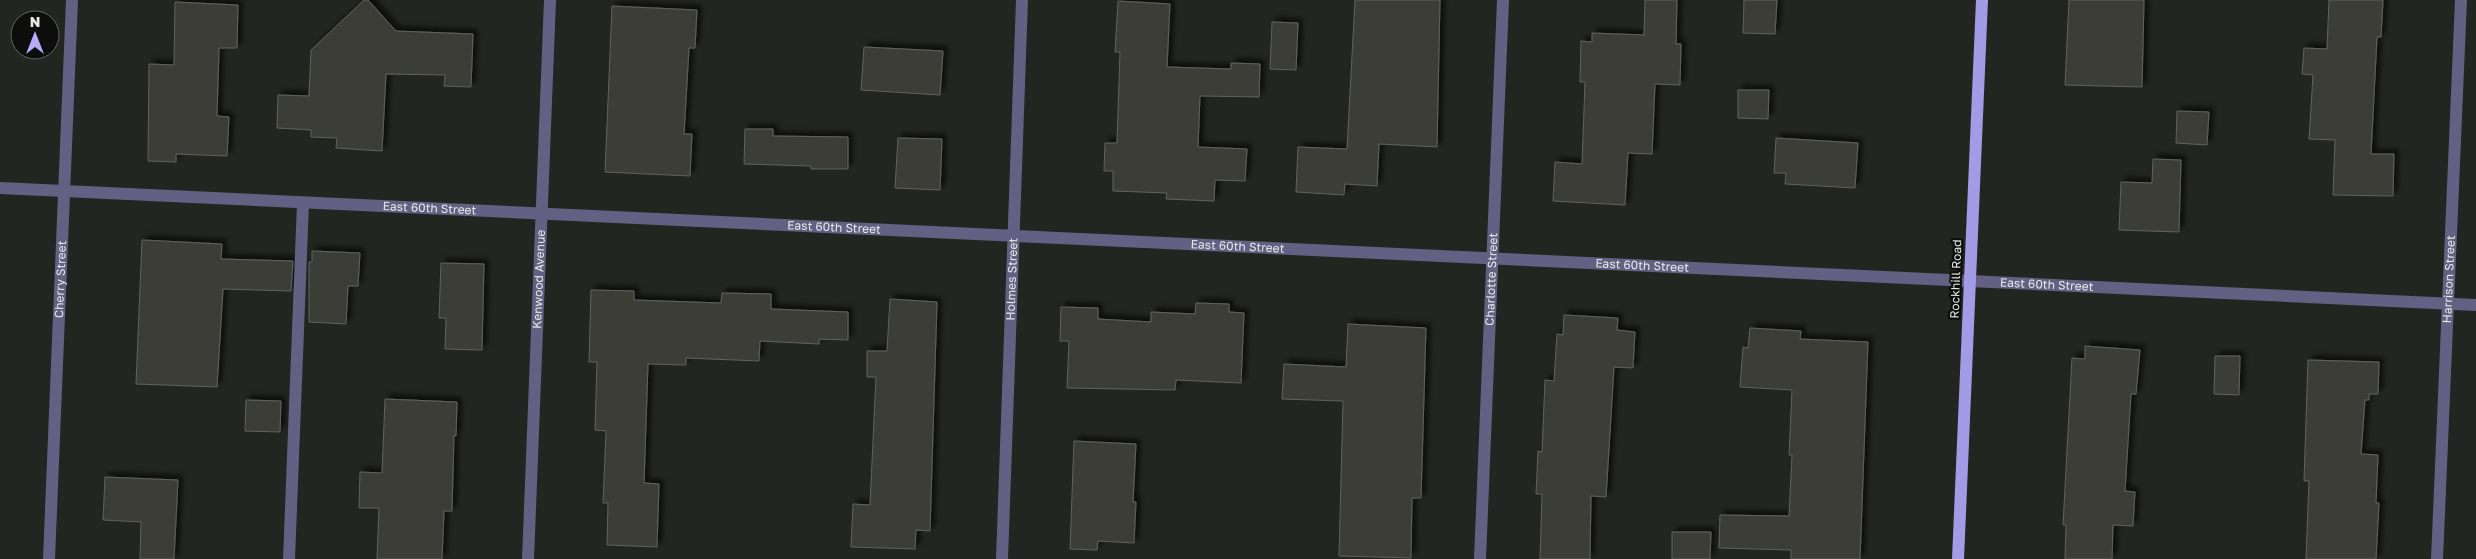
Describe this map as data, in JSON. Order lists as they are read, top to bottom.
{
  "streets": {
    "main road": ["Rockhill Road"],
    "street": [
      "East 60th Street",
      "Cherry Street",
      "Kenwood Avenue",
      "Harrison Street",
      "Holmes Street",
      "Charlotte Street"
    ]
  },
  "crossings": [
    ["East 60th Street", "Cherry Street"],
    ["East 60th Street", "Kenwood Avenue"],
    ["East 60th Street", "Rockhill Road"],
    ["East 60th Street", "Harrison Street"],
    ["East 60th Street", "Holmes Street"],
    ["East 60th Street", "Charlotte Street"]
  ],
  "north": "top"
}
